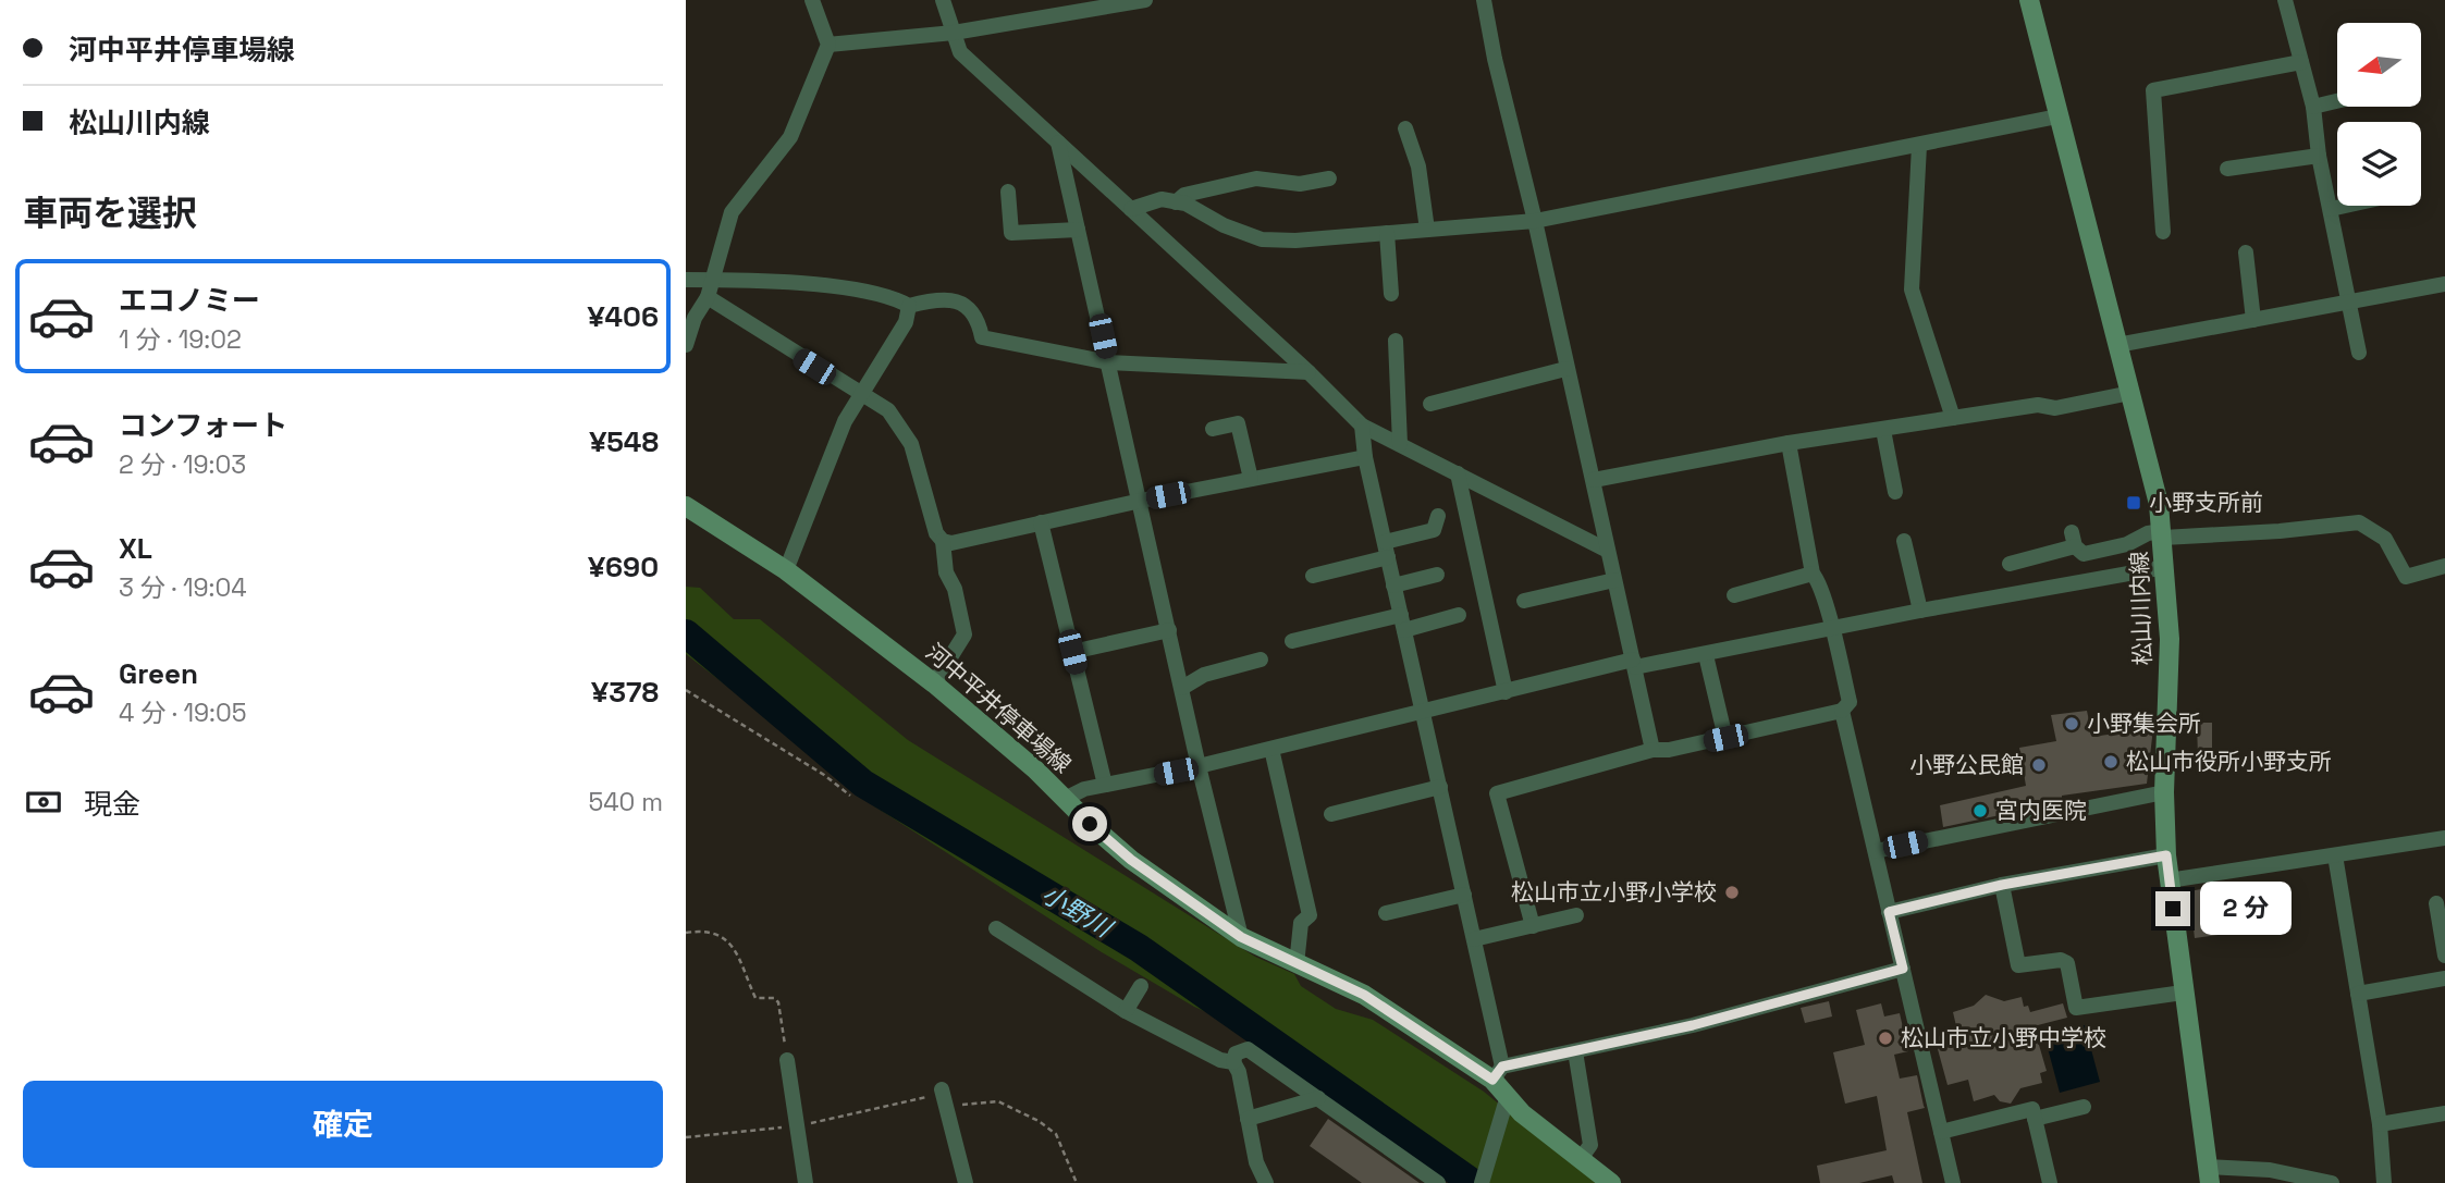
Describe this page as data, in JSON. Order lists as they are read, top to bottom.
{
  "streets": {
    "main road": ["松山川内線", "河中平井停車場線"]
  },
  "water": ["小野川"],
  "places": {
    "transit": ["小野支所前"],
    "other": [
      "小野集会所",
      "松山市役所小野支所",
      "小野公民館",
      "宮内医院",
      "松山市立小野小学校",
      "松山市立小野中学校"
    ]
  },
  "north": "left",
  "page": {
    "banner": ["河中平井停車場線", "松山川内線"],
    "heading": "車両を選択",
    "list": [
      {
        "name": "エコノミー",
        "note": "1 分 · 19:02",
        "value": "¥406"
      },
      {
        "name": "コンフォート",
        "note": "2 分 · 19:03",
        "value": "¥548"
      },
      {
        "name": "XL",
        "note": "3 分 · 19:04",
        "value": "¥690"
      },
      {
        "name": "Green",
        "note": "4 分 · 19:05",
        "value": "¥378"
      }
    ],
    "pay": ["現金", "540 m"],
    "bubble": "2 分",
    "buttons": "確定"
  }
}
